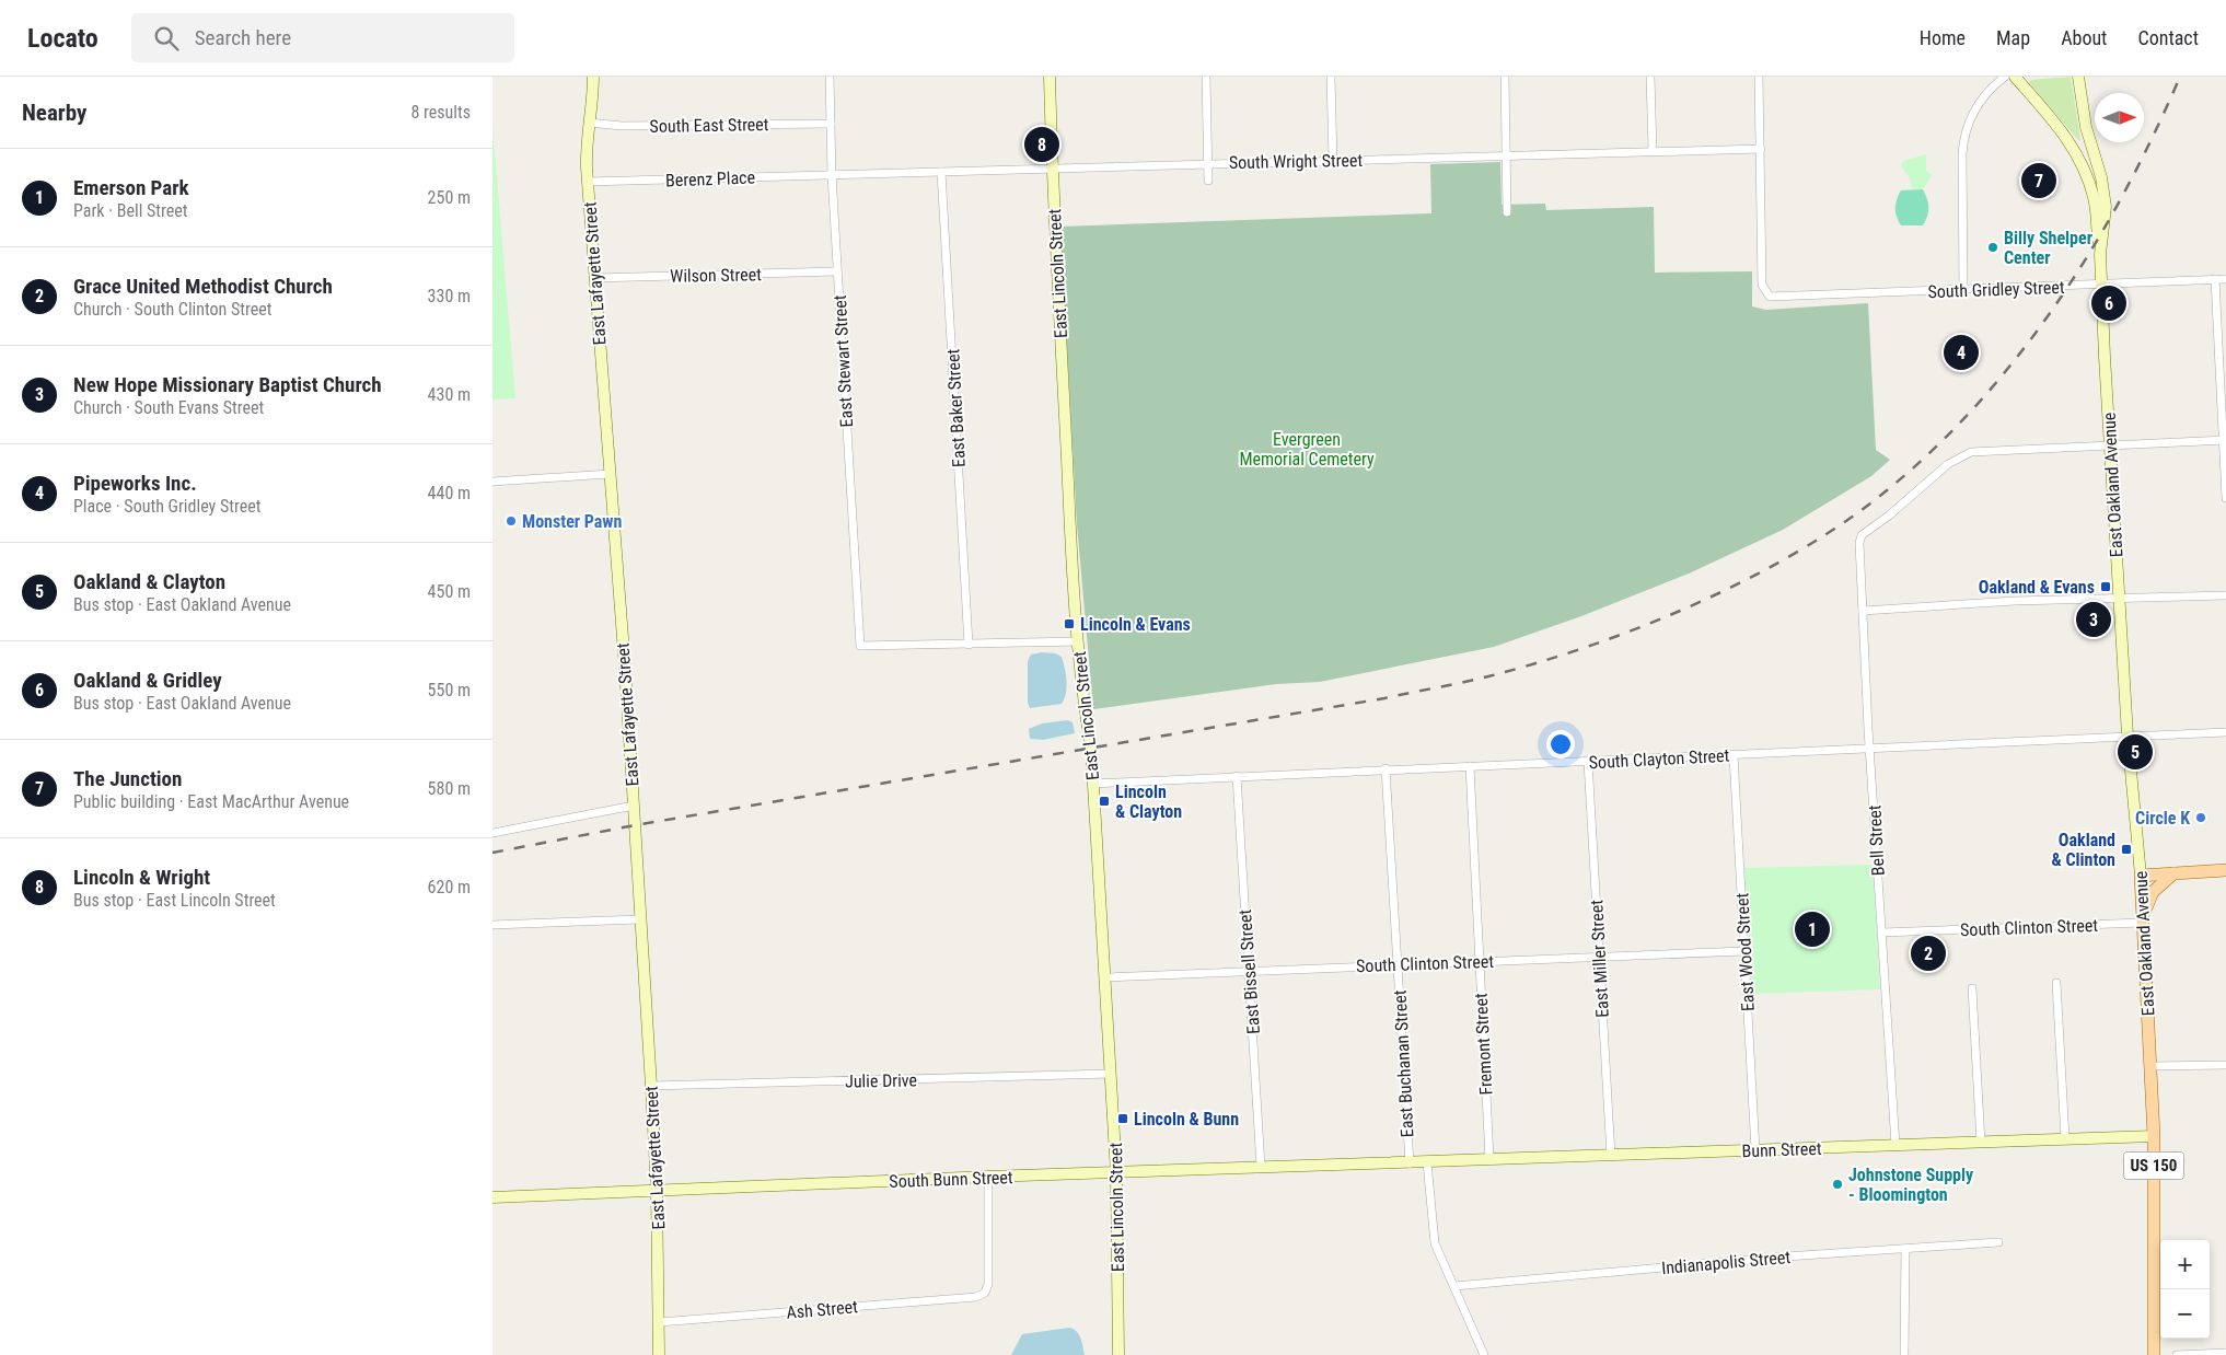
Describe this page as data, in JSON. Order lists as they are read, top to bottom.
{
  "streets": {
    "main road": ["East Oakland Avenue", "US 150"],
    "street": [
      "South East Street",
      "South Wright Street",
      "Berenz Place",
      "East Lafayette Street",
      "East Lincoln Street",
      "Wilson Street",
      "South Gridley Street",
      "East Stewart Street",
      "East Baker Street",
      "South Clayton Street",
      "Bell Street",
      "South Clinton Street",
      "East Wood Street",
      "East Miller Street",
      "East Bissell Street",
      "Fremont Street",
      "East Buchanan Street",
      "Julie Drive",
      "Bunn Street",
      "South Bunn Street",
      "Indianapolis Street",
      "Ash Street"
    ]
  },
  "crossings": [
    ["South East Street", "East Lafayette Street"],
    ["South East Street", "East Stewart Street"],
    ["South Wright Street", "Berenz Place"],
    ["South Wright Street", "East Lincoln Street"],
    ["South Wright Street", "South Gridley Street"],
    ["South Wright Street", "East Stewart Street"],
    ["South Wright Street", "East Baker Street"],
    ["Berenz Place", "East Lafayette Street"],
    ["Berenz Place", "East Stewart Street"],
    ["East Lafayette Street", "Wilson Street"],
    ["East Lafayette Street", "Julie Drive"],
    ["East Lafayette Street", "South Bunn Street"],
    ["East Lafayette Street", "Ash Street"],
    ["East Lincoln Street", "South Clayton Street"],
    ["East Lincoln Street", "South Clinton Street"],
    ["East Lincoln Street", "Julie Drive"],
    ["East Lincoln Street", "South Bunn Street"],
    ["Wilson Street", "East Stewart Street"],
    ["South Gridley Street", "East Oakland Avenue"],
    ["East Stewart Street", "East Baker Street"],
    ["East Oakland Avenue", "South Clayton Street"],
    ["East Oakland Avenue", "Bell Street"],
    ["East Oakland Avenue", "South Clinton Street"],
    ["East Oakland Avenue", "Bunn Street"],
    ["South Clayton Street", "Bell Street"],
    ["South Clayton Street", "East Wood Street"],
    ["South Clayton Street", "East Miller Street"],
    ["South Clayton Street", "East Bissell Street"],
    ["South Clayton Street", "Fremont Street"],
    ["South Clayton Street", "East Buchanan Street"],
    ["Bell Street", "South Clinton Street"],
    ["Bell Street", "Bunn Street"],
    ["South Clinton Street", "East Wood Street"],
    ["South Clinton Street", "East Miller Street"],
    ["South Clinton Street", "East Bissell Street"],
    ["South Clinton Street", "Fremont Street"],
    ["South Clinton Street", "East Buchanan Street"],
    ["East Wood Street", "Bunn Street"],
    ["East Miller Street", "Bunn Street"],
    ["East Bissell Street", "South Bunn Street"],
    ["Fremont Street", "Bunn Street"],
    ["East Buchanan Street", "Bunn Street"],
    ["East Buchanan Street", "South Bunn Street"],
    ["Bunn Street", "South Bunn Street"],
    ["South Bunn Street", "Ash Street"]
  ],
  "parks": ["Evergreen Memorial Cemetery"],
  "places": {
    "other": [
      "Billy Shelper Center",
      "Monster Pawn",
      "Circle K",
      "Johnstone Supply - Bloomington"
    ],
    "transit": [
      "Oakland & Evans",
      "Lincoln & Evans",
      "Lincoln & Clayton",
      "Oakland & Clinton",
      "Lincoln & Bunn"
    ]
  },
  "north": "right",
  "page": {
    "header": "Locato",
    "search": "Search here",
    "nav": [
      "Home",
      "Map",
      "About",
      "Contact"
    ],
    "heading": ["Nearby", "8 results"],
    "pins": [
      "8",
      "7",
      "6",
      "4",
      "3",
      "5",
      "1",
      "2"
    ],
    "list": [
      {
        "mark": "1",
        "name": "Emerson Park",
        "note": "Park · Bell Street",
        "value": "250 m"
      },
      {
        "mark": "2",
        "name": "Grace United Methodist Church",
        "note": "Church · South Clinton Street",
        "value": "330 m"
      },
      {
        "mark": "3",
        "name": "New Hope Missionary Baptist Church",
        "note": "Church · South Evans Street",
        "value": "430 m"
      },
      {
        "mark": "4",
        "name": "Pipeworks Inc.",
        "note": "Place · South Gridley Street",
        "value": "440 m"
      },
      {
        "mark": "5",
        "name": "Oakland & Clayton",
        "note": "Bus stop · East Oakland Avenue",
        "value": "450 m"
      },
      {
        "mark": "6",
        "name": "Oakland & Gridley",
        "note": "Bus stop · East Oakland Avenue",
        "value": "550 m"
      },
      {
        "mark": "7",
        "name": "The Junction",
        "note": "Public building · East MacArthur Avenue",
        "value": "580 m"
      },
      {
        "mark": "8",
        "name": "Lincoln & Wright",
        "note": "Bus stop · East Lincoln Street",
        "value": "620 m"
      }
    ],
    "map_buttons": ["+", "−"]
  }
}
